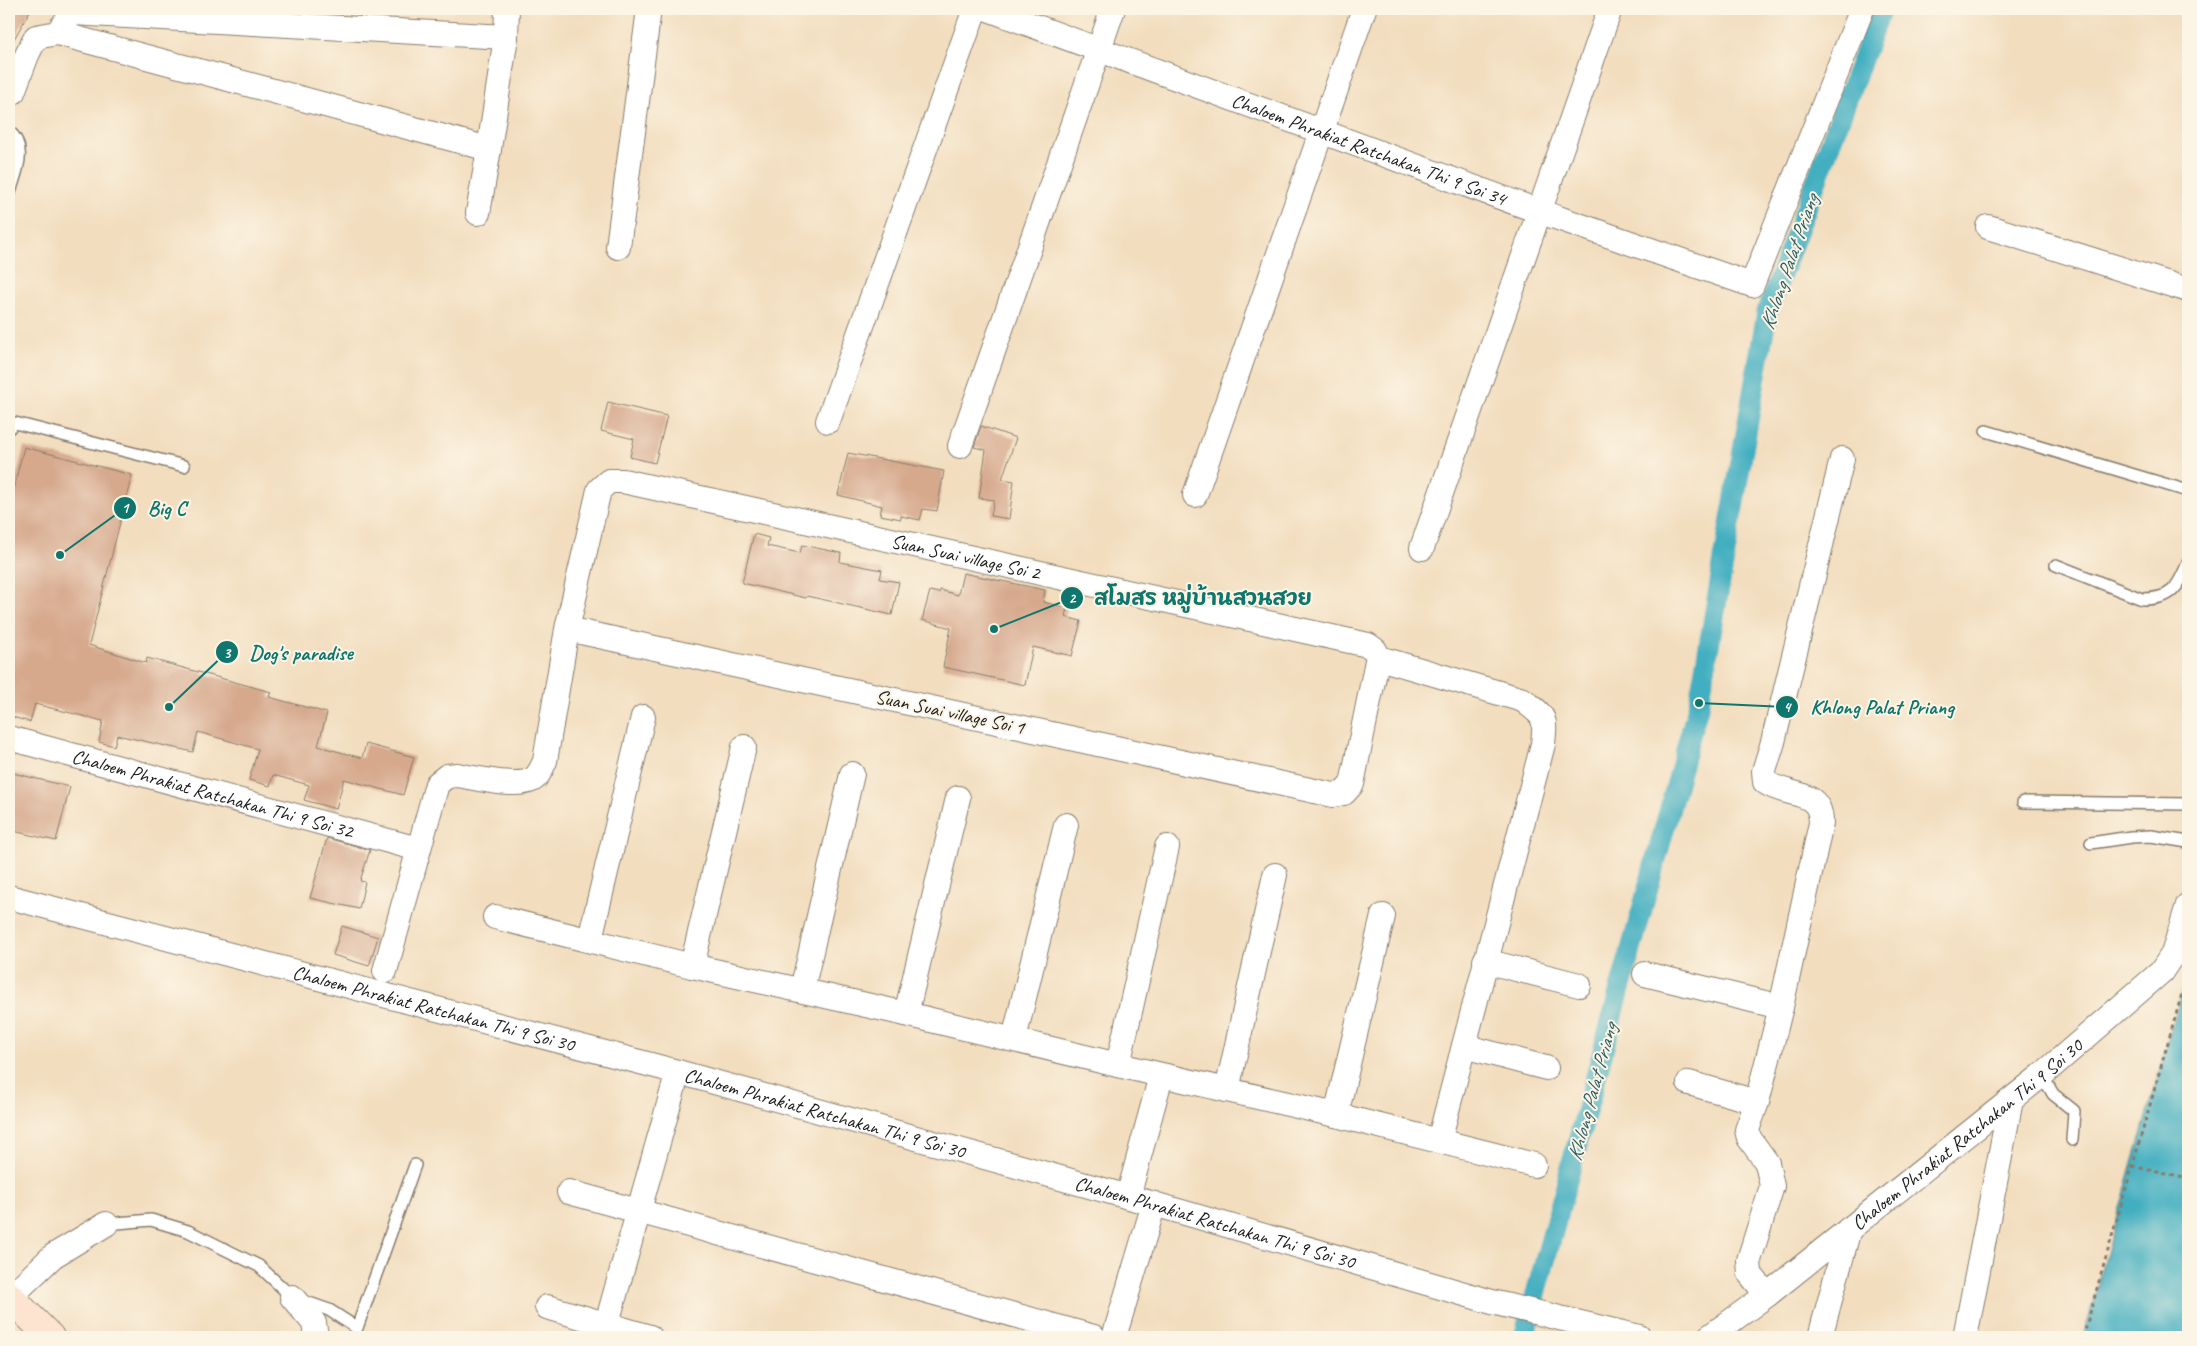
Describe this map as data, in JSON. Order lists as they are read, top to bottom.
{
  "streets": {
    "street": [
      "Chaloem Phrakiat Ratchakan Thi 9 Soi 34",
      "Suan Suai village Soi 2",
      "Suan Suai village Soi 1",
      "Chaloem Phrakiat Ratchakan Thi 9 Soi 32",
      "Chaloem Phrakiat Ratchakan Thi 9 Soi 30"
    ]
  },
  "crossings": [
    ["Suan Suai village Soi 2", "Suan Suai village Soi 1"]
  ],
  "water": ["Khlong Palat Priang"],
  "places": [
    "Big C",
    "สโมสร หมู่บ้านสวนสวย",
    "Khlong Palat Priang",
    "Dog's paradise"
  ]
}
